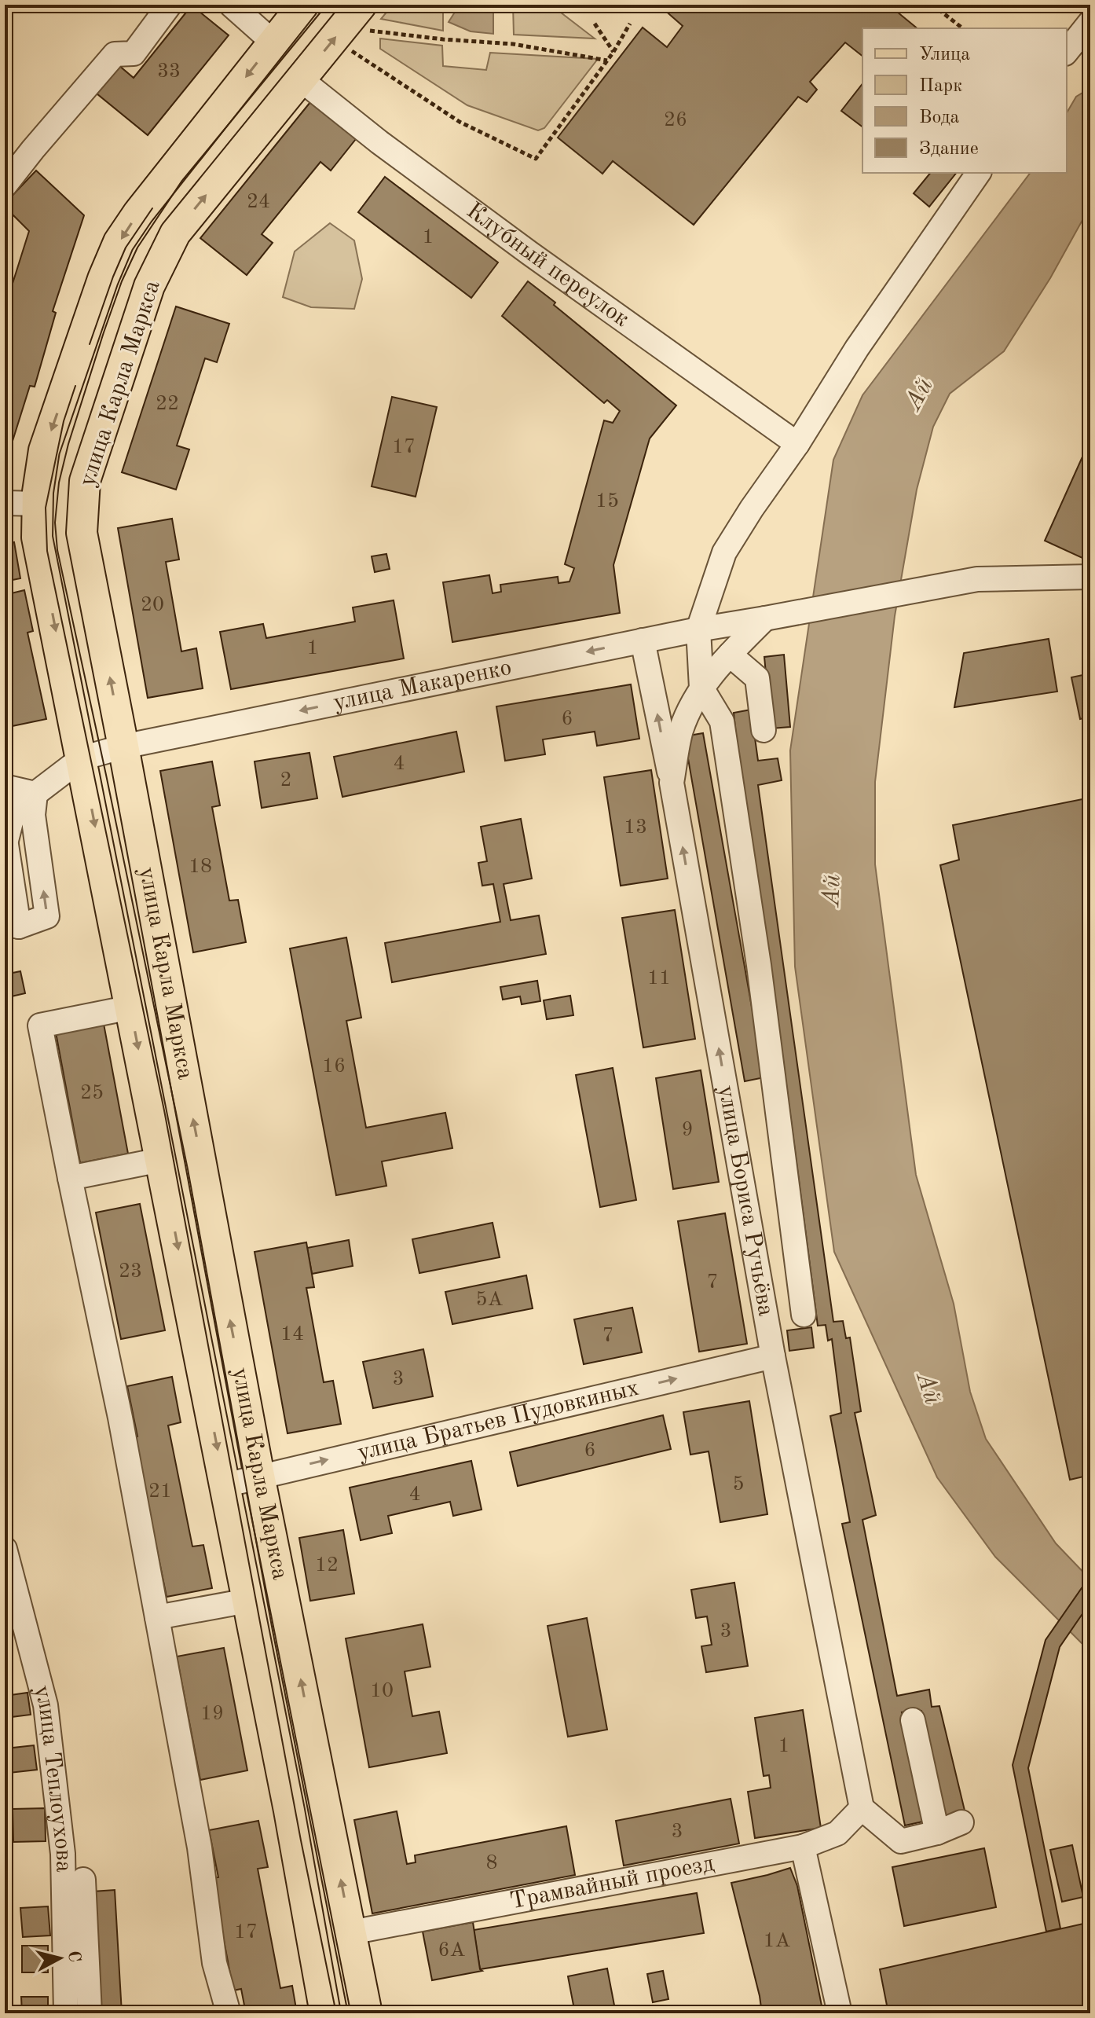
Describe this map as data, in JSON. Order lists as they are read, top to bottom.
{
  "streets": {
    "main road": ["улица Карла Маркса"],
    "street": [
      "Клубный переулок",
      "улица Макаренко",
      "улица Бориса Ручьёва",
      "улица Братьев Пудовкиных",
      "улица Теплоухова",
      "Трамвайный проезд"
    ]
  },
  "crossings": [
    ["Клубный переулок", "улица Карла Маркса"],
    ["улица Карла Маркса", "улица Макаренко"],
    ["улица Карла Маркса", "улица Братьев Пудовкиных"],
    ["улица Карла Маркса", "Трамвайный проезд"],
    ["улица Макаренко", "улица Бориса Ручьёва"],
    ["улица Бориса Ручьёва", "улица Братьев Пудовкиных"],
    ["улица Бориса Ручьёва", "Трамвайный проезд"]
  ],
  "one_way": ["улица Макаренко", "улица Братьев Пудовкиных"],
  "water": ["Ай"],
  "house_numbers": [
    "33",
    "26",
    "24",
    "1",
    "22",
    "17",
    "15",
    "20",
    "1",
    "6",
    "4",
    "2",
    "13",
    "18",
    "11",
    "16",
    "25",
    "9",
    "23",
    "7",
    "5А",
    "14",
    "7",
    "3",
    "6",
    "5",
    "21",
    "4",
    "12",
    "3",
    "10",
    "19",
    "1",
    "3",
    "8",
    "17",
    "1А",
    "6А"
  ],
  "legend": [
    "Улица",
    "Парк",
    "Вода",
    "Здание"
  ],
  "north": "right"
}
